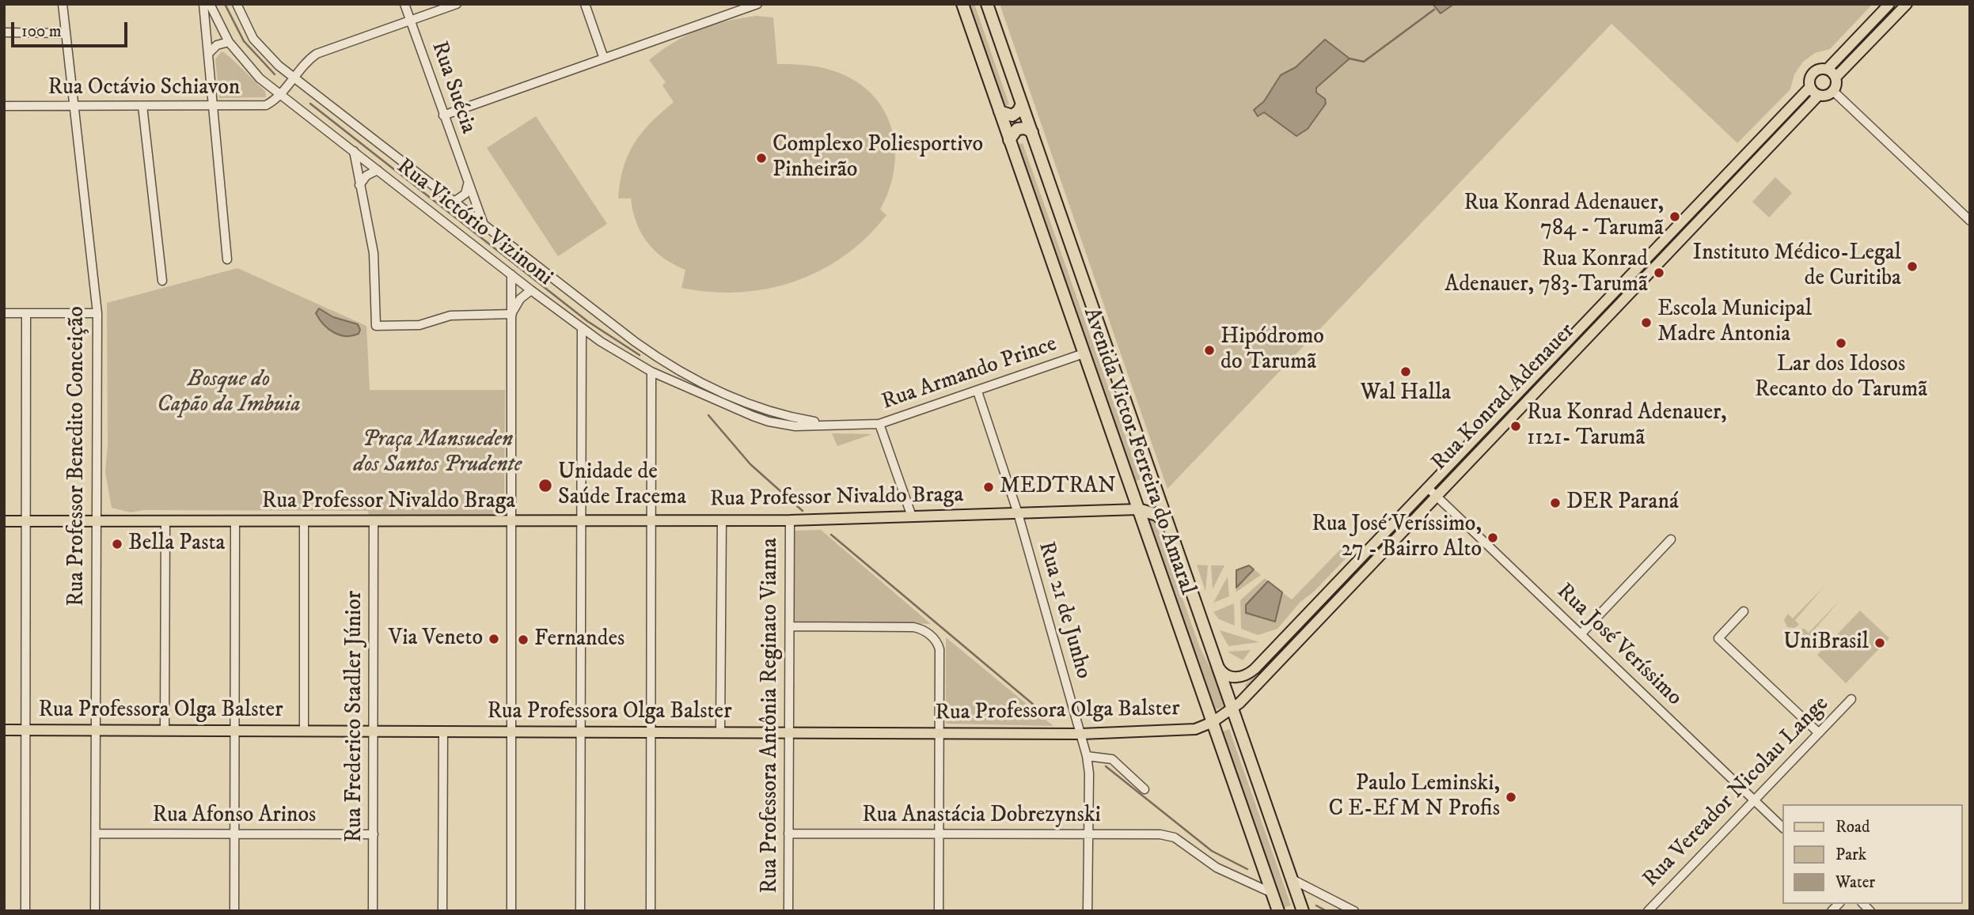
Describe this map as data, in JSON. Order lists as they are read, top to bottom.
{
  "streets": {
    "highway": ["Avenida Victor Ferreira do Amaral"],
    "main road": ["Rua Konrad Adenauer", "Rua Professor Nivaldo Braga", "Rua Professora Olga Balster"],
    "street": [
      "Rua Suécia",
      "Rua Octávio Schiavon",
      "Rua Victório Vizinoni",
      "Rua Armando Prince",
      "Rua Professor Benedito Conceição",
      "Rua 21 de Junho",
      "Rua José Veríssimo",
      "Rua Professora Antônia Reginato Vianna",
      "Rua Frederico Stadler Júnior",
      "Rua Vereador Nicolau Lange",
      "Rua Afonso Arinos",
      "Rua Anastácia Dobrezynski"
    ]
  },
  "crossings": [
    ["Rua Suécia", "Rua Victório Vizinoni"],
    ["Rua Octávio Schiavon", "Rua Victório Vizinoni"],
    ["Rua Octávio Schiavon", "Rua Professor Benedito Conceição"],
    ["Rua Victório Vizinoni", "Rua Armando Prince"],
    ["Rua Armando Prince", "Avenida Victor Ferreira do Amaral"],
    ["Rua Armando Prince", "Rua 21 de Junho"],
    ["Rua Konrad Adenauer", "Avenida Victor Ferreira do Amaral"],
    ["Rua Konrad Adenauer", "Rua José Veríssimo"],
    ["Rua Konrad Adenauer", "Rua Professora Olga Balster"],
    ["Avenida Victor Ferreira do Amaral", "Rua Professor Nivaldo Braga"],
    ["Avenida Victor Ferreira do Amaral", "Rua Professora Olga Balster"],
    ["Avenida Victor Ferreira do Amaral", "Rua Anastácia Dobrezynski"],
    ["Rua Professor Benedito Conceição", "Rua Professor Nivaldo Braga"],
    ["Rua Professor Benedito Conceição", "Rua Professora Olga Balster"],
    ["Rua Professor Benedito Conceição", "Rua Afonso Arinos"],
    ["Rua Professor Nivaldo Braga", "Rua 21 de Junho"],
    ["Rua Professor Nivaldo Braga", "Rua Professora Antônia Reginato Vianna"],
    ["Rua Professor Nivaldo Braga", "Rua Frederico Stadler Júnior"],
    ["Rua 21 de Junho", "Rua Professora Olga Balster"],
    ["Rua 21 de Junho", "Rua Anastácia Dobrezynski"],
    ["Rua José Veríssimo", "Rua Vereador Nicolau Lange"],
    ["Rua Professora Olga Balster", "Rua Professora Antônia Reginato Vianna"],
    ["Rua Professora Olga Balster", "Rua Frederico Stadler Júnior"],
    ["Rua Professora Antônia Reginato Vianna", "Rua Anastácia Dobrezynski"],
    ["Rua Frederico Stadler Júnior", "Rua Afonso Arinos"]
  ],
  "parks": ["Bosque do Capão da Imbuia", "Praça Mansueden dos Santos Prudente"],
  "places": [
    "Complexo Poliesportivo Pinheirão",
    "Rua Konrad Adenauer, 784 - Tarumã",
    "Instituto Médico-Legal de Curitiba",
    "Rua Konrad Adenauer, 783-Tarumã",
    "Escola Municipal Madre Antonia",
    "Lar dos Idosos Recanto do Tarumã",
    "Hipódromo do Tarumã",
    "Wal Halla",
    "Rua Konrad Adenauer, 1121- Tarumã",
    "Unidade de Saúde Iracema",
    "MEDTRAN",
    "DER Paraná",
    "Rua José Veríssimo, 27 - Bairro Alto",
    "Bella Pasta",
    "Via Veneto",
    "Fernandes",
    "UniBrasil",
    "Paulo Leminski, C E-Ef M N Profis"
  ],
  "legend": ["Road", "Park", "Water"],
  "scale_bar": "100 m"
}
